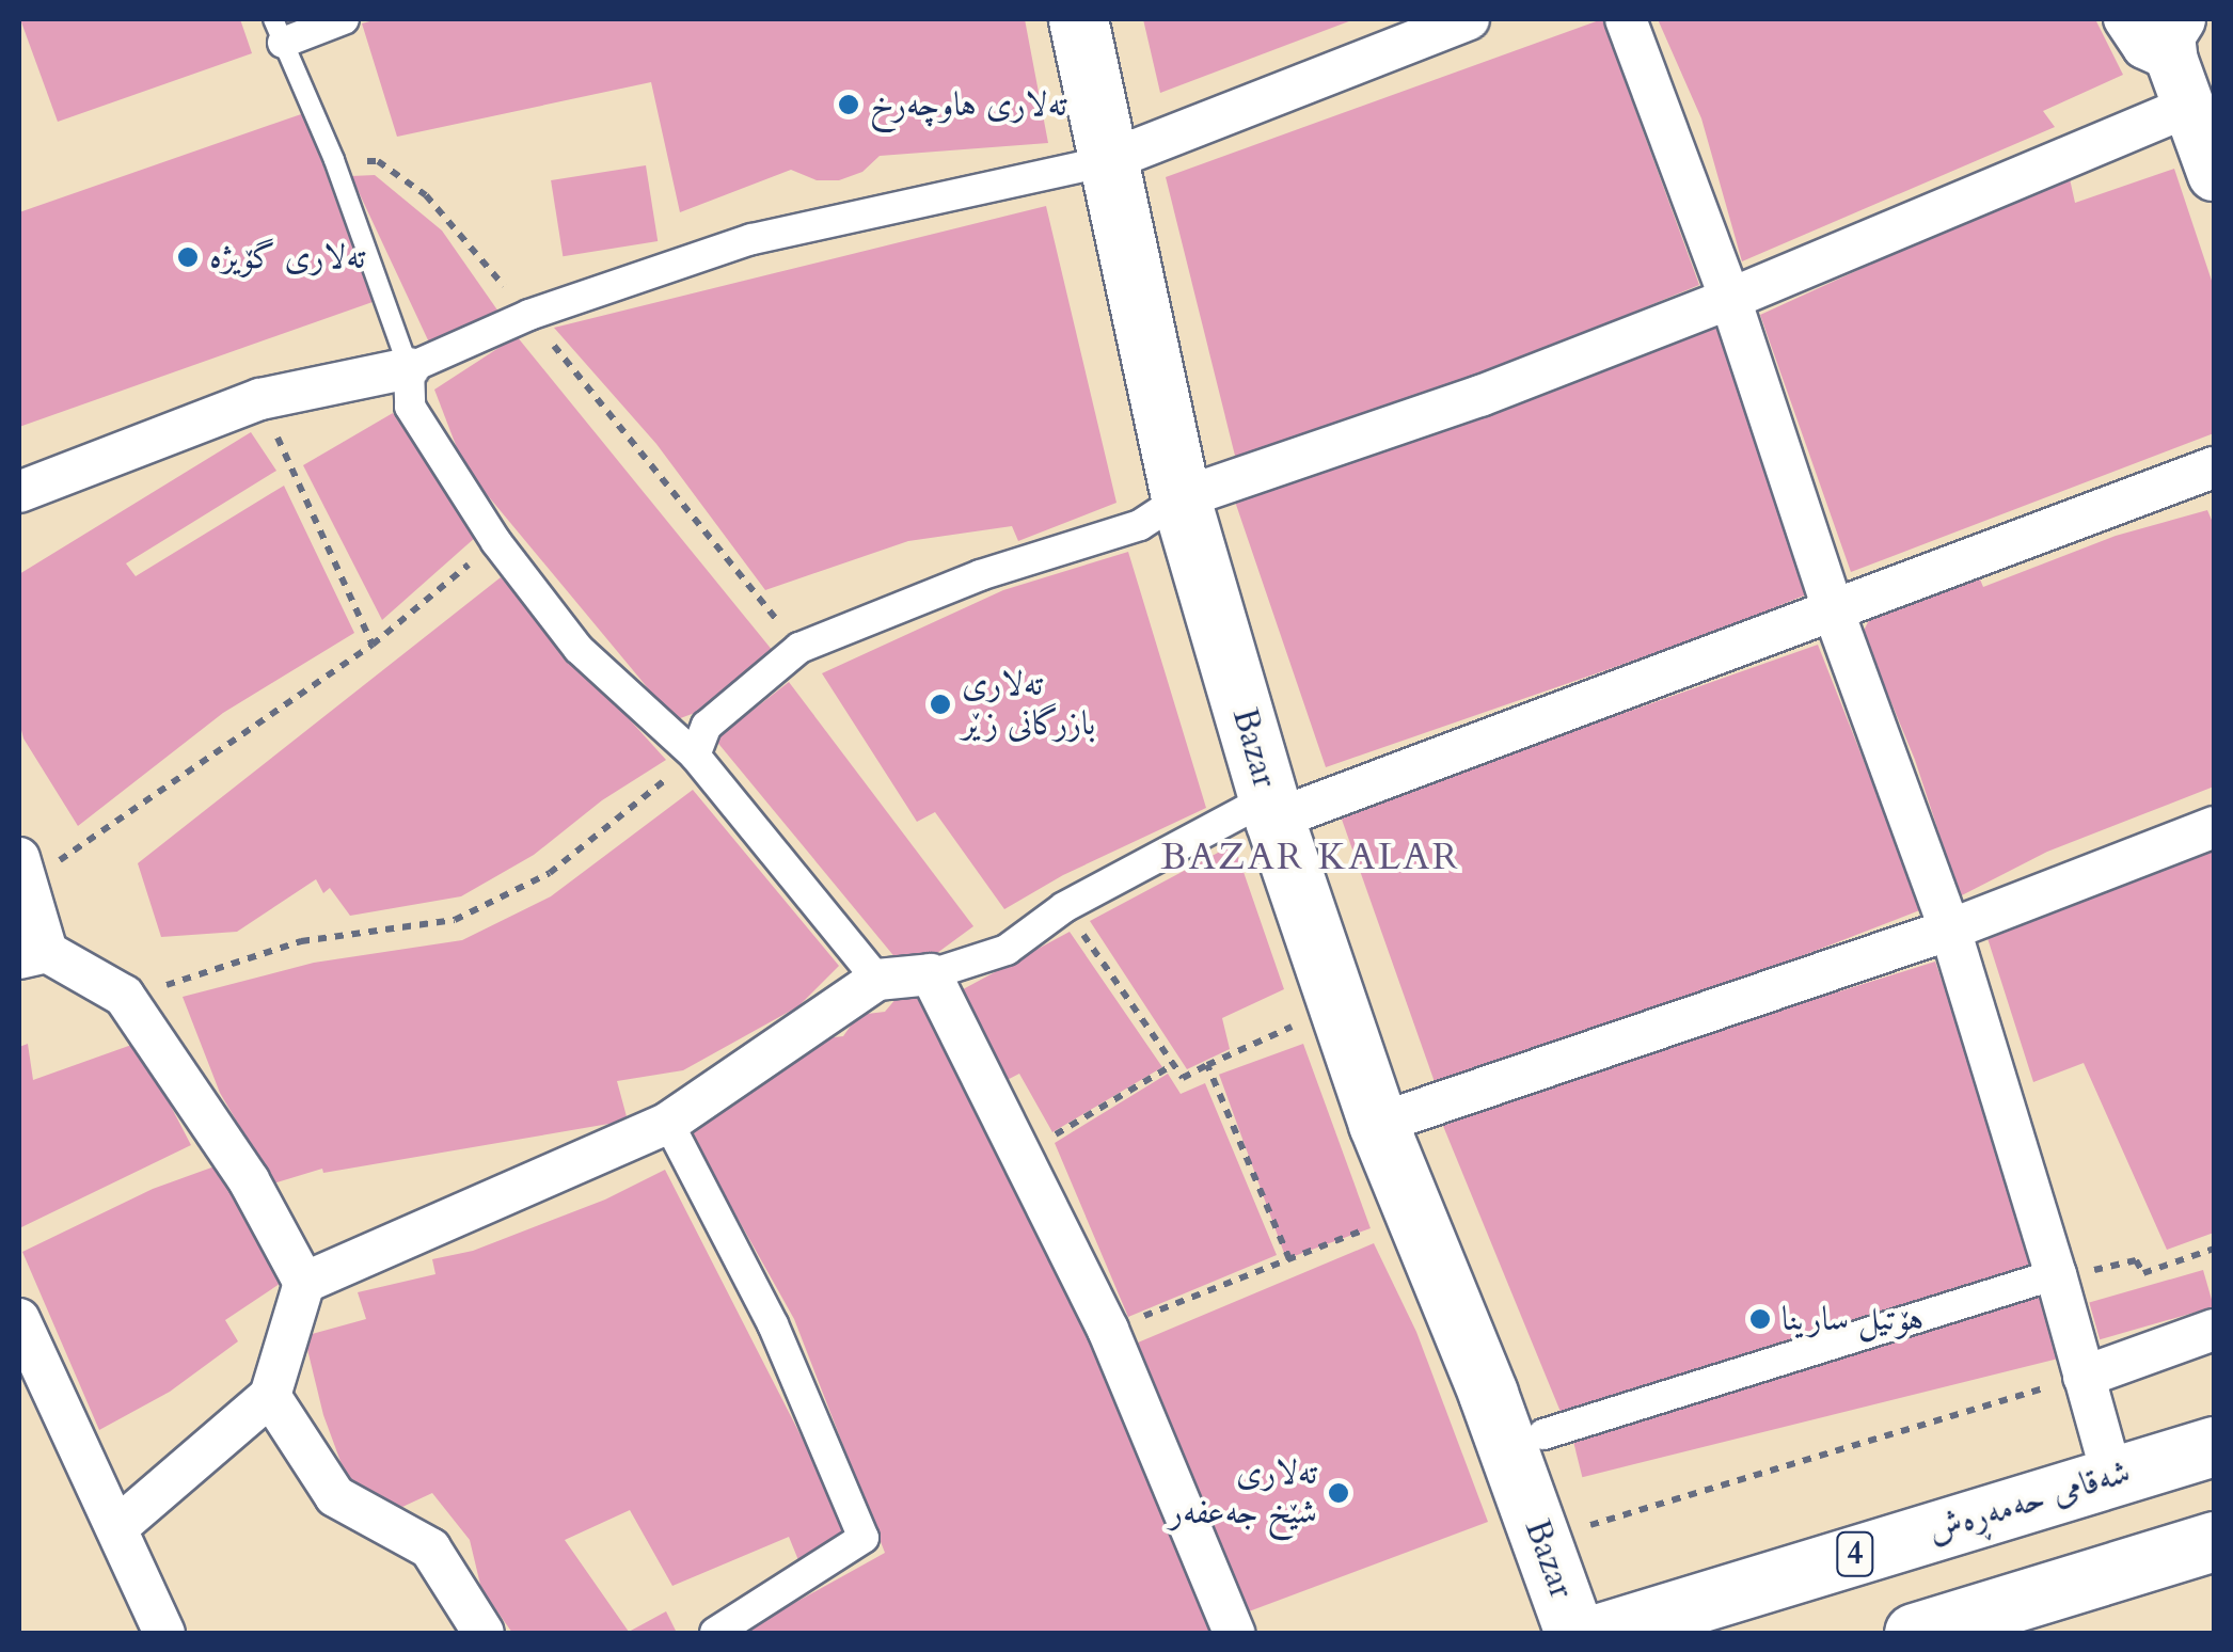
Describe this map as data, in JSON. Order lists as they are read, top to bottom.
{
  "streets": {
    "main road": ["Bazar", "شەقامی حەمەڕەش", "4"]
  },
  "districts": ["BAZAR KALAR"],
  "places": [
    "تەلاری هاوچەرخ",
    "تەلاری گۆیژە",
    "تەلاری بازرگانی زێر",
    "هۆتیل سارینا",
    "تەلاری شێخ جەعفەر"
  ]
}
